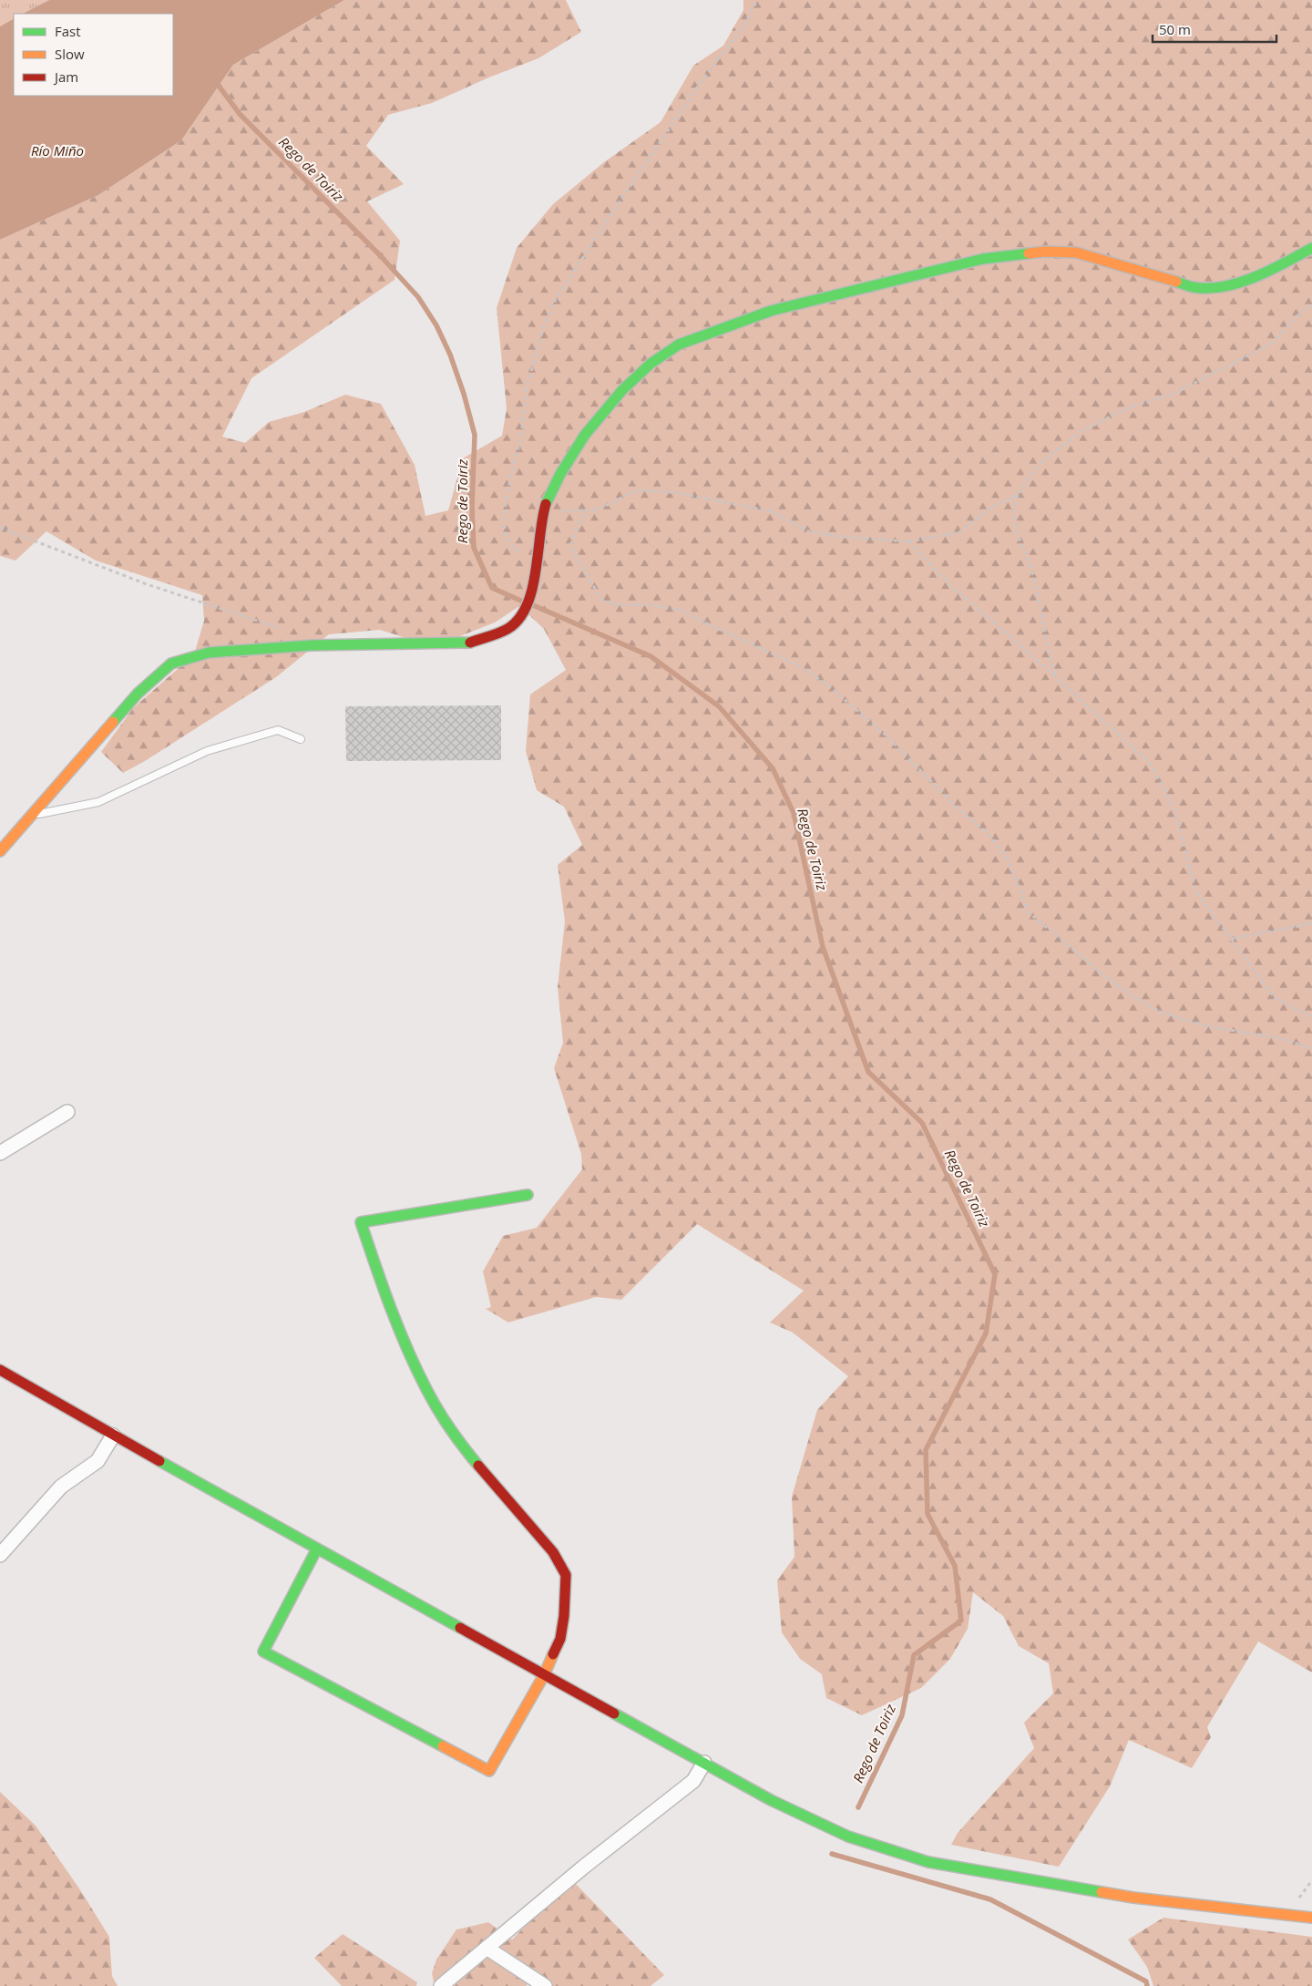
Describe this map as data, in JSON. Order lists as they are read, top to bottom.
{
  "water": ["Río Miño", "Rego de Toiriz"],
  "legend": ["Fast", "Slow", "Jam"],
  "scale_bar": "50 m"
}
